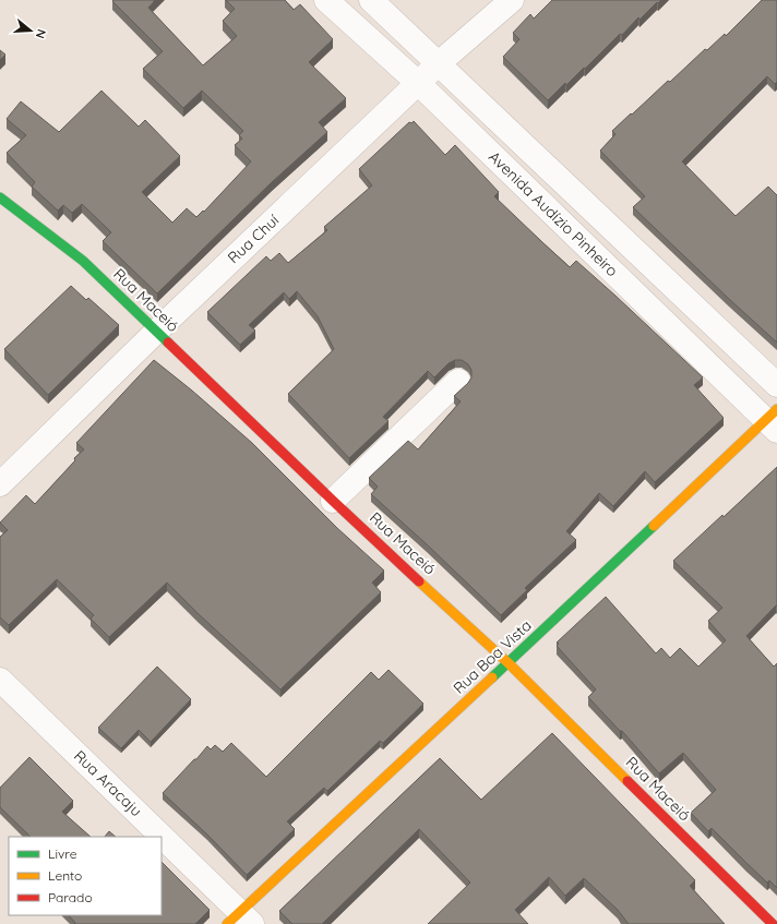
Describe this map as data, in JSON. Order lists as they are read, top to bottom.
{
  "streets": {
    "street": [
      "Avenida Audízio Pinheiro",
      "Rua Chuí",
      "Rua Maceió",
      "Rua Boa Vista",
      "Rua Aracaju"
    ]
  },
  "crossings": [
    ["Avenida Audízio Pinheiro", "Rua Chuí"],
    ["Avenida Audízio Pinheiro", "Rua Boa Vista"],
    ["Rua Chuí", "Rua Maceió"],
    ["Rua Maceió", "Rua Boa Vista"],
    ["Rua Boa Vista", "Rua Aracaju"]
  ],
  "legend": ["Livre", "Lento", "Parado"],
  "north": "right"
}
